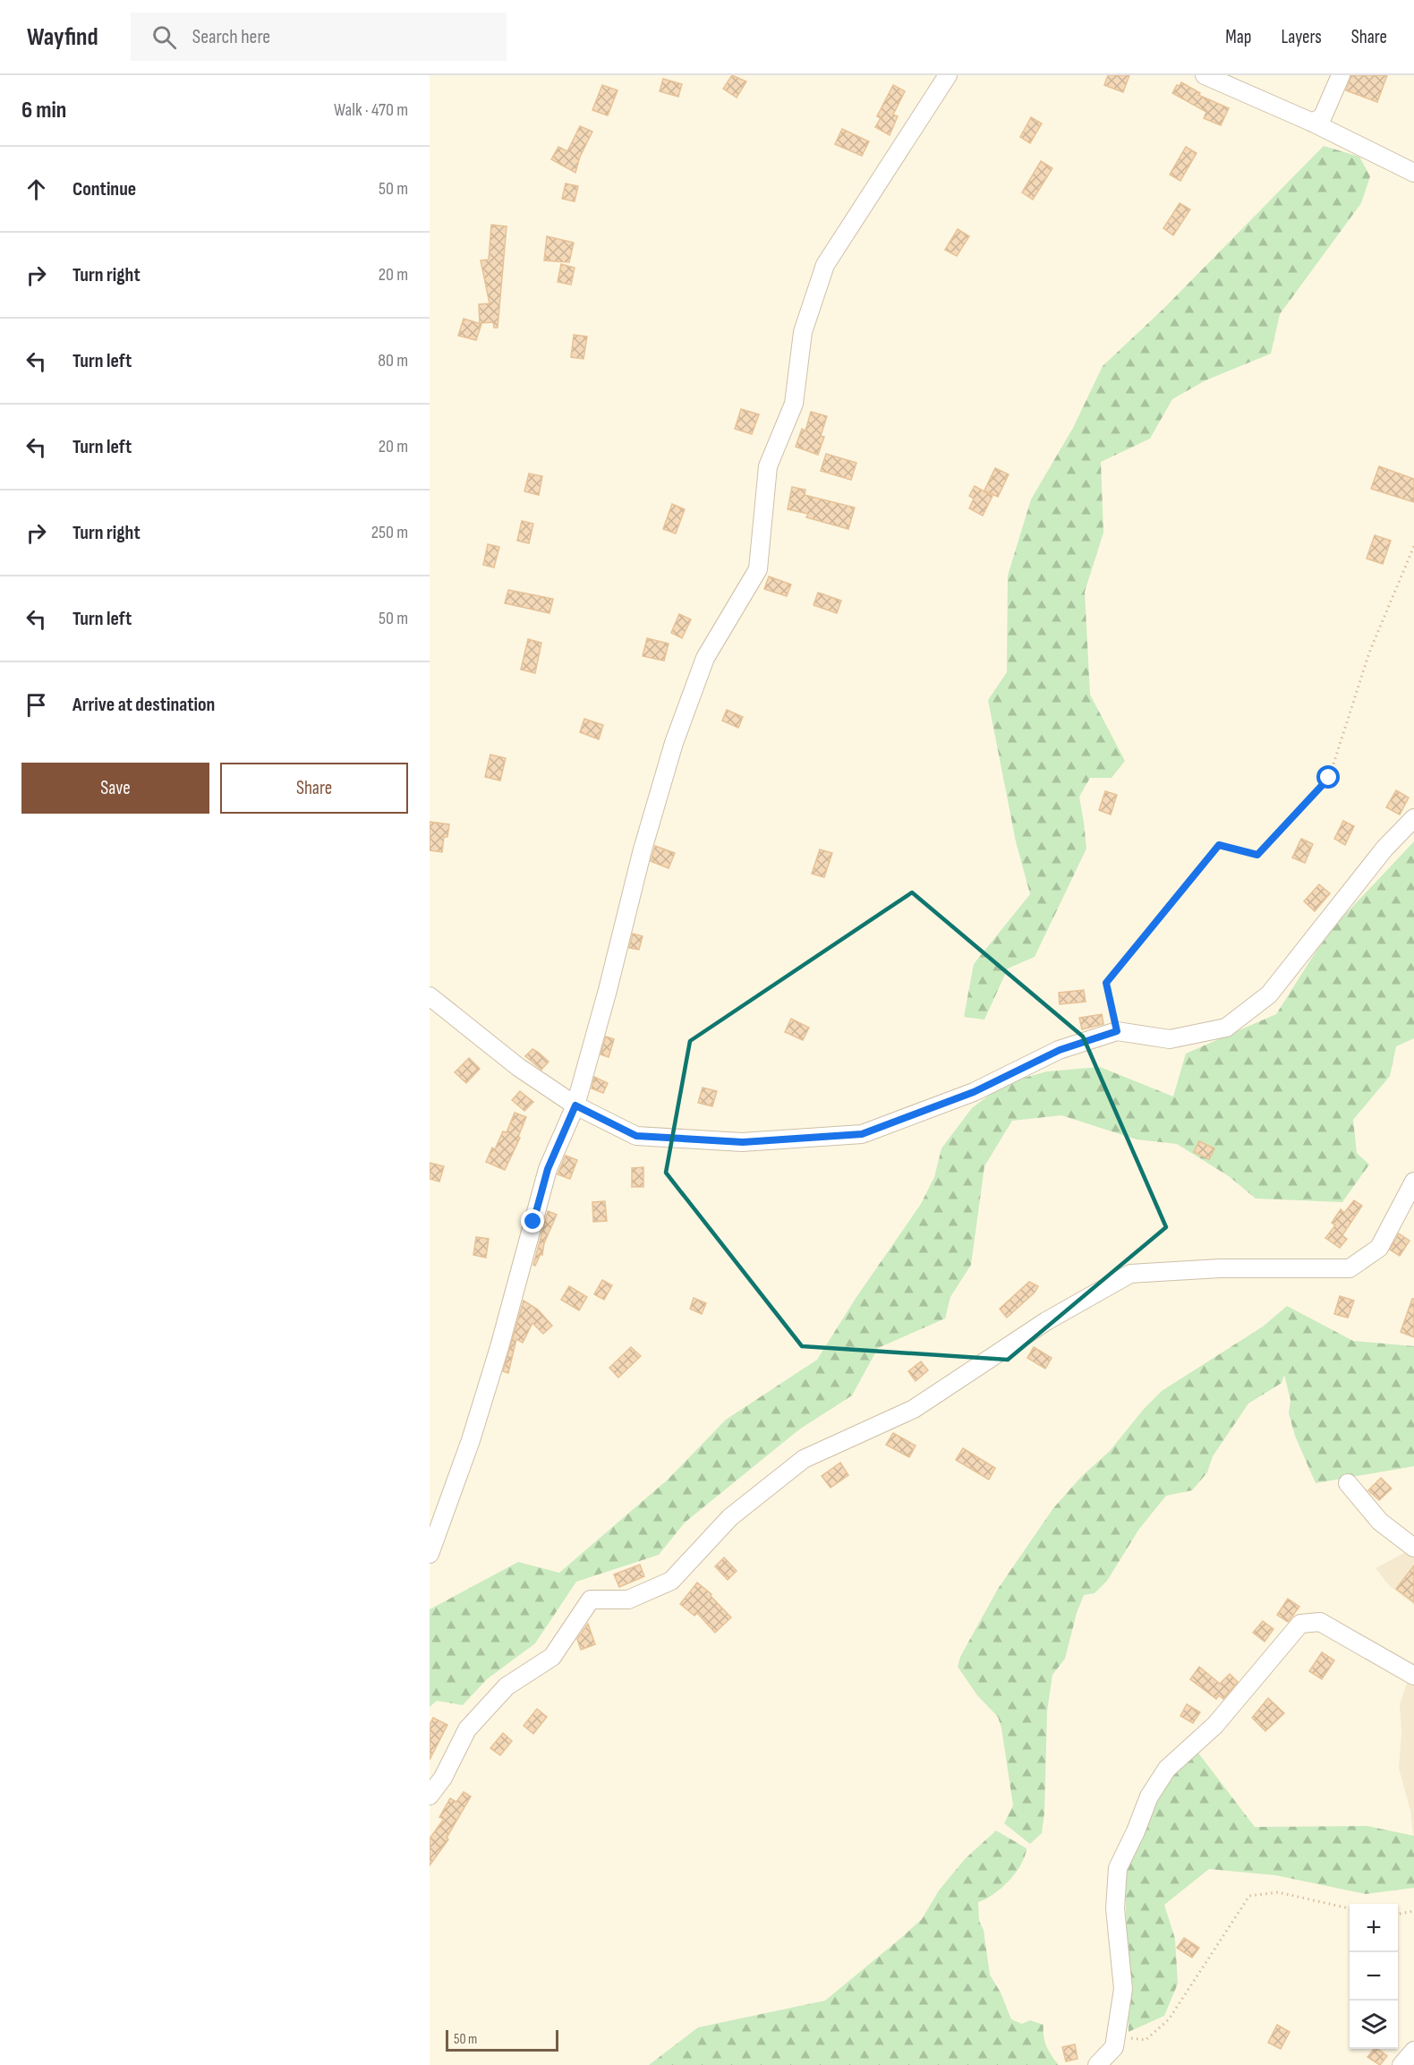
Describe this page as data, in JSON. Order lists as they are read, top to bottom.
{
  "scale_bar": "50 m",
  "page": {
    "header": "Wayfind",
    "search": "Search here",
    "nav": ["Map", "Layers", "Share"],
    "heading": ["6 min", "Walk · 470 m"],
    "list": [
      ["Continue", "50 m"],
      ["Turn right", "20 m"],
      ["Turn left", "80 m"],
      ["Turn left", "20 m"],
      ["Turn right", "250 m"],
      ["Turn left", "50 m"],
      "Arrive at destination"
    ],
    "buttons": ["Save", "Share"],
    "map_buttons": ["+", "−"],
    "scale": "50 m"
  }
}
